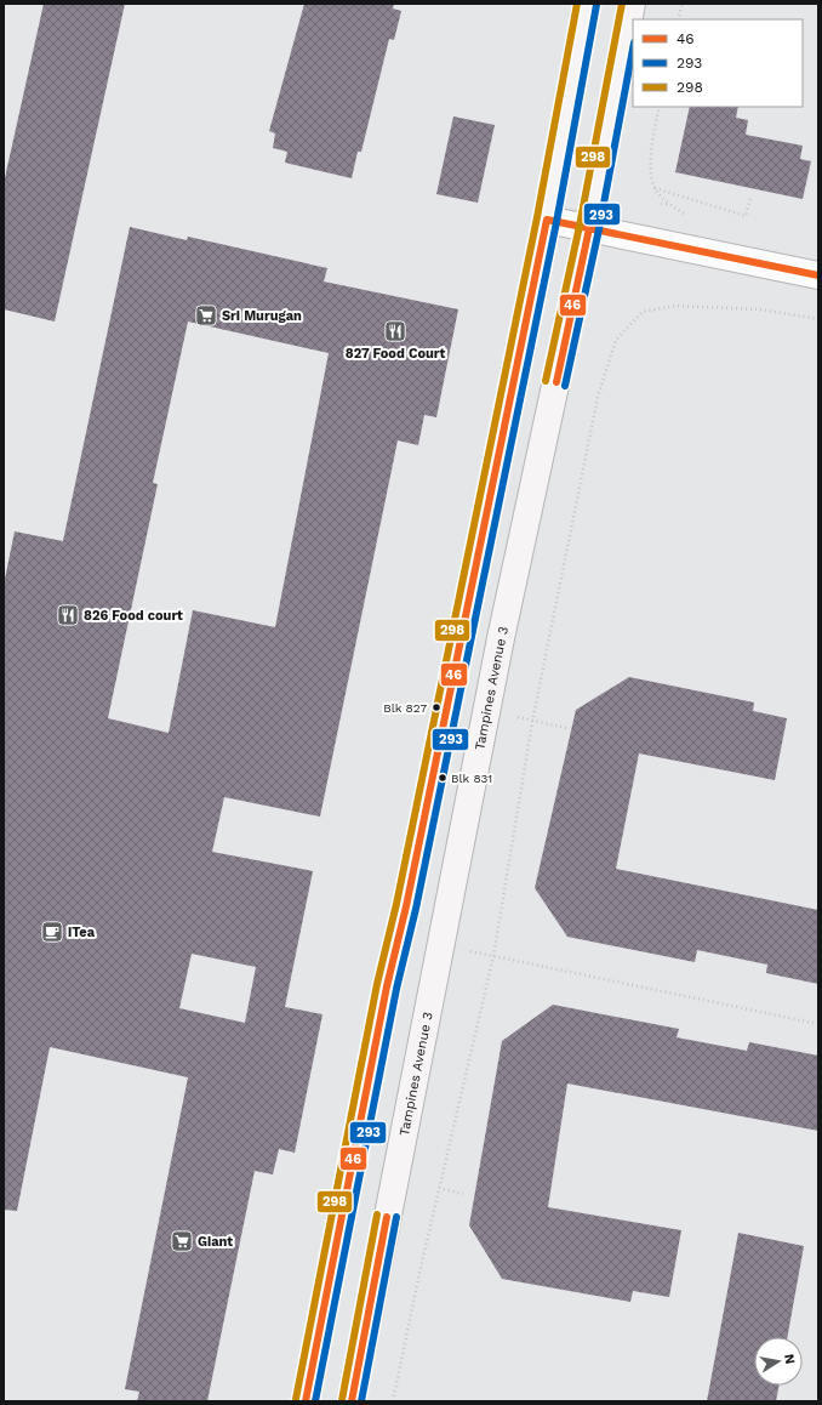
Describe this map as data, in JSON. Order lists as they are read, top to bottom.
{
  "streets": {
    "street": ["Tampines Avenue 3"]
  },
  "places": {
    "supermarket": ["Sri Murugan", "Giant"],
    "restaurant": ["827 Food Court", "826 Food court"],
    "other": ["Blk 827", "Blk 831"],
    "cafe": ["iTea"]
  },
  "lines": ["transit line 298", "transit line 293", "transit line 46"],
  "legend": ["46", "293", "298"],
  "north": "right"
}
